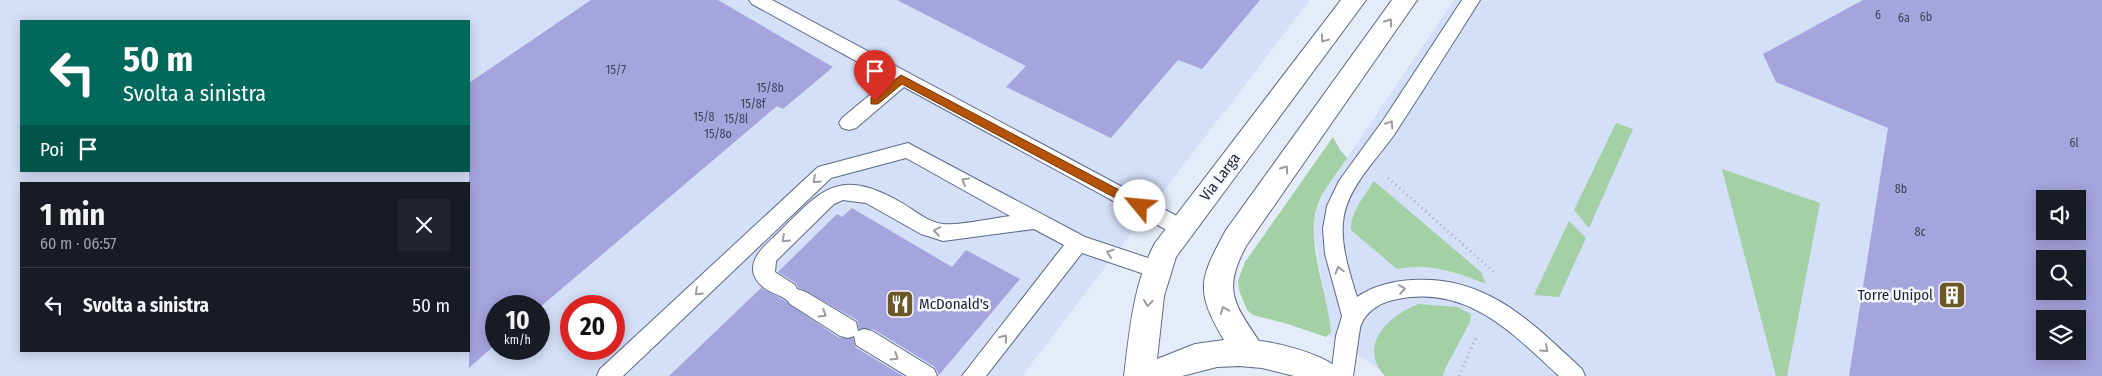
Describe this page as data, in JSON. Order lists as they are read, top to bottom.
{
  "streets": {
    "main road": ["Via Larga"]
  },
  "places": {
    "building": ["Torre Unipol"],
    "restaurant": ["McDonald's"]
  },
  "house_numbers": [
    "6",
    "6b",
    "6a",
    "15/7",
    "15/8b",
    "15/8f",
    "15/8",
    "15/8l",
    "15/8o",
    "6l",
    "8b",
    "8c"
  ],
  "page": {
    "turn": ["50 m", "Svolta a sinistra"],
    "then": "Poi",
    "heading": ["1 min", "60 m · 06:57"],
    "list": [
      {
        "name": "Svolta a sinistra",
        "value": "50 m"
      }
    ],
    "speed": "10 km/h",
    "limit": "20"
  }
}
